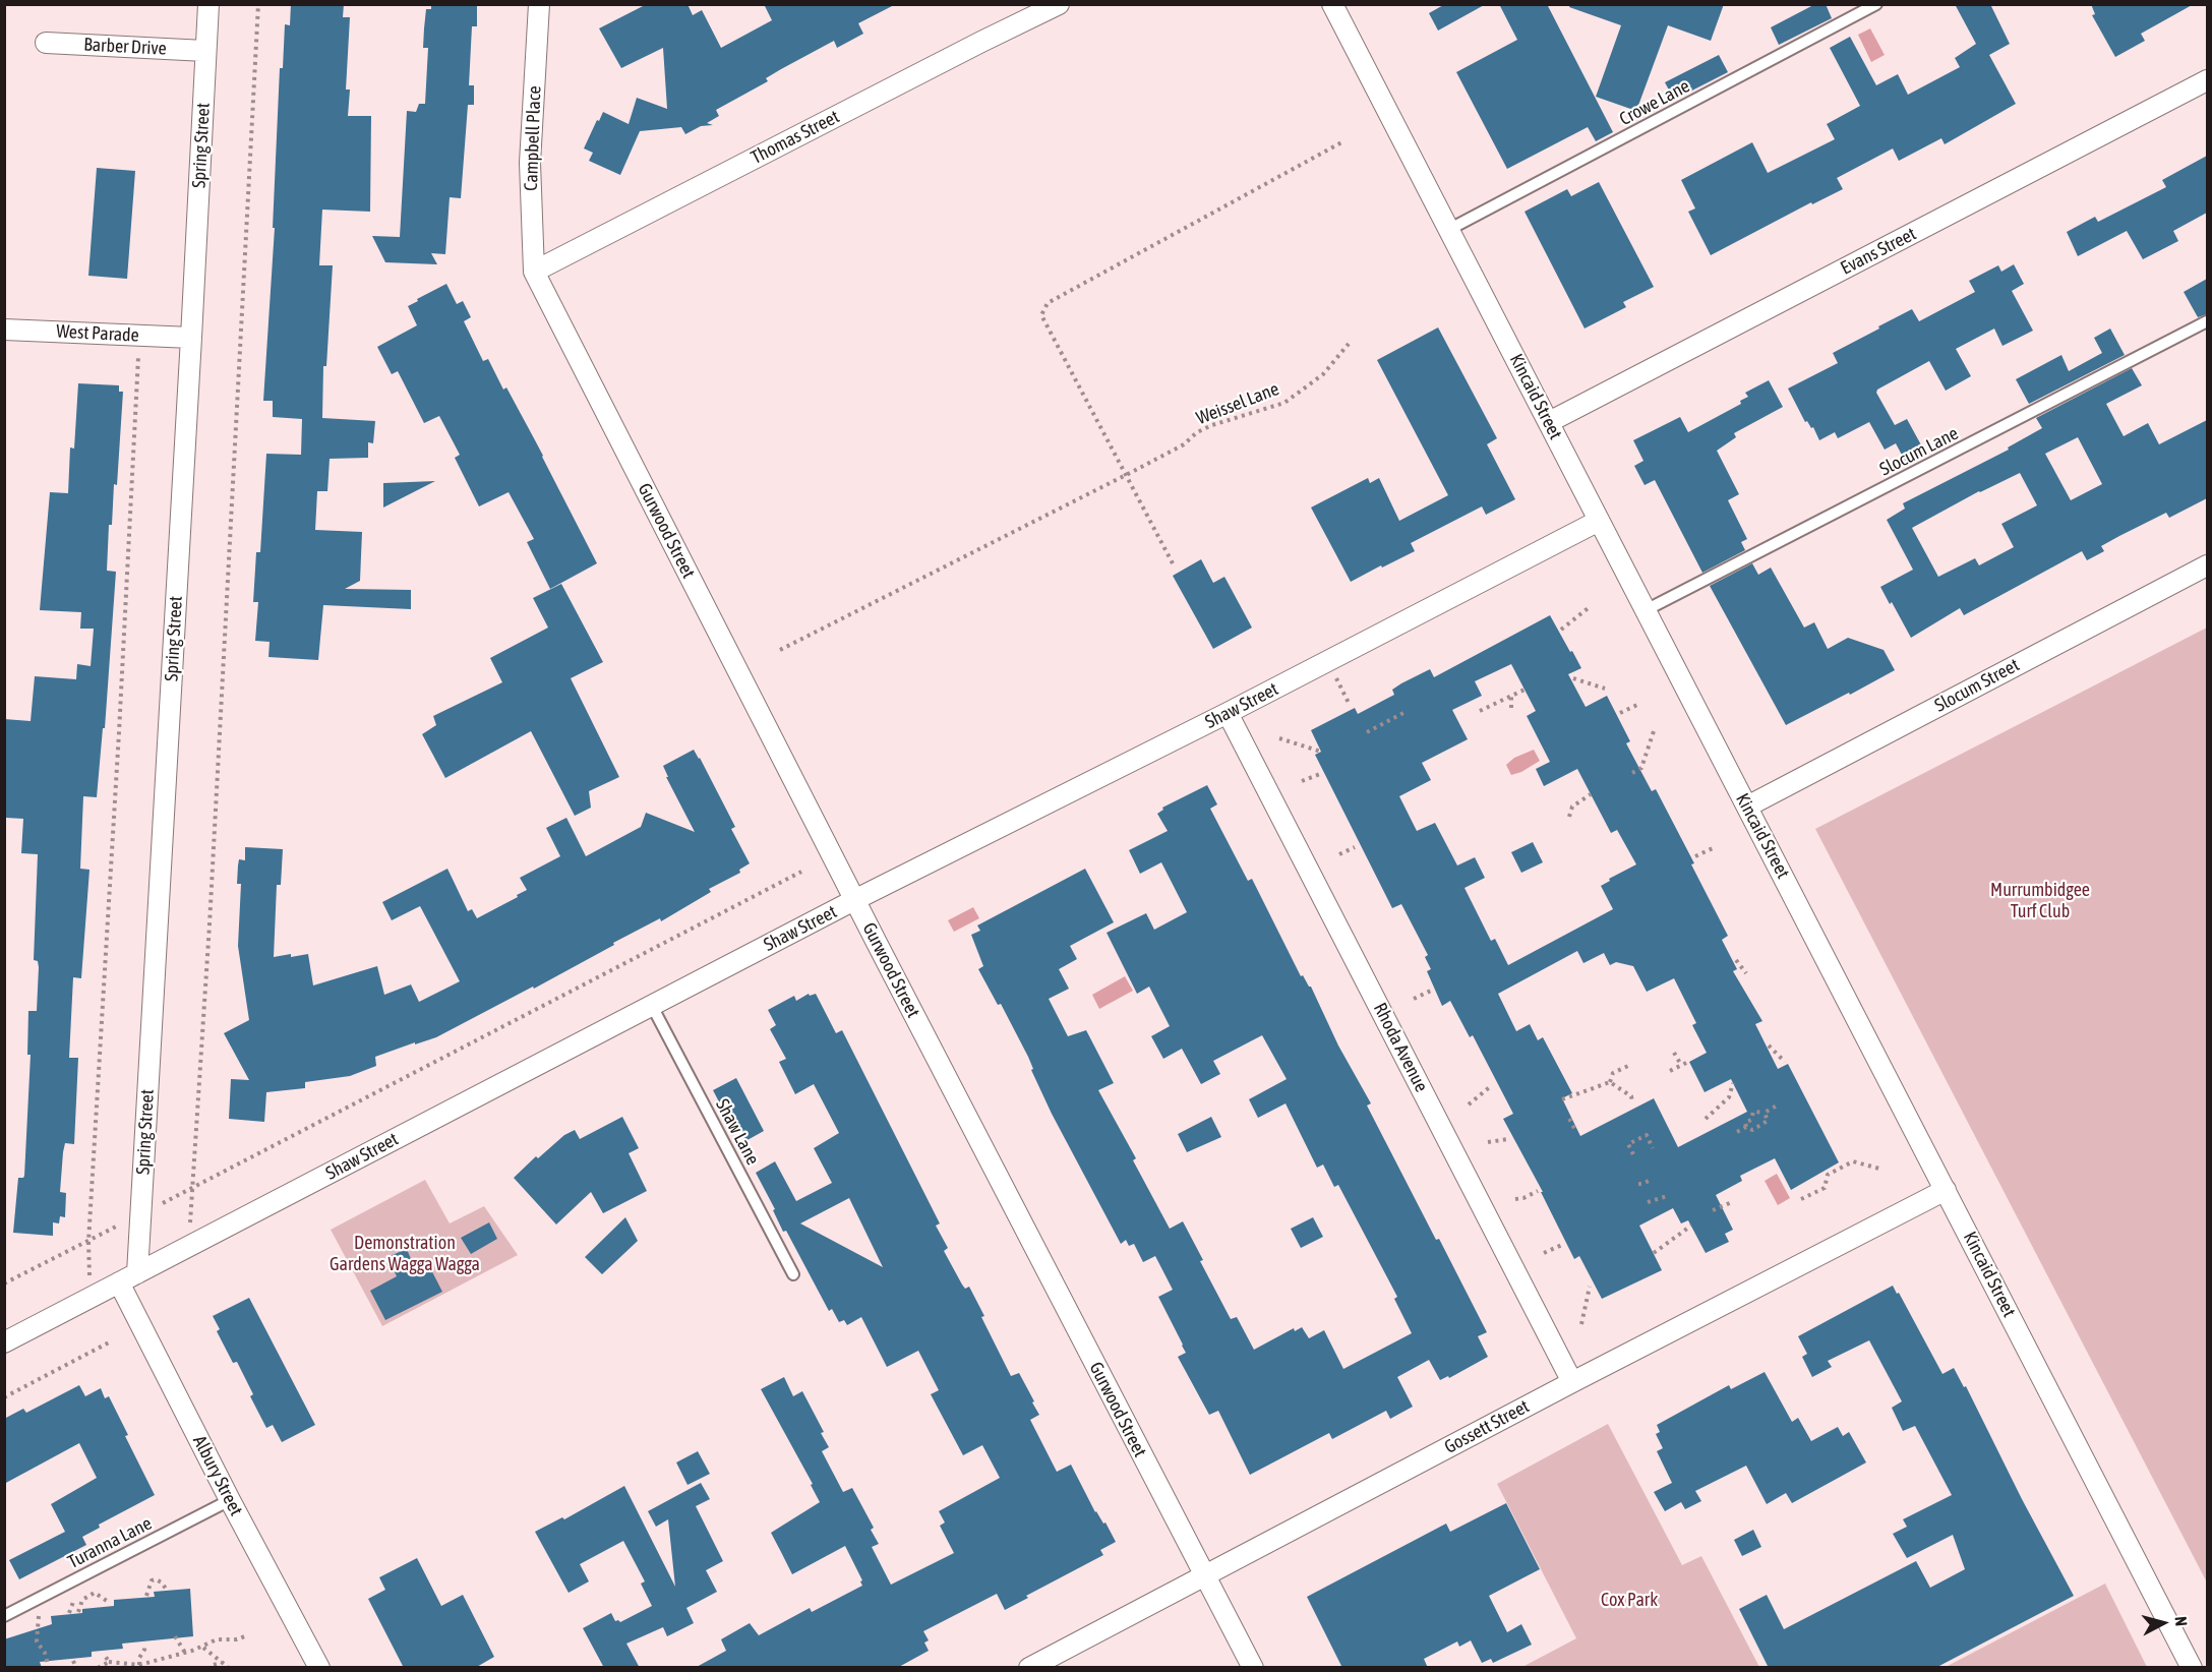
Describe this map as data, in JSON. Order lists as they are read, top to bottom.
{
  "streets": {
    "street": [
      "Barber Drive",
      "Thomas Street",
      "Campbell Place",
      "Spring Street",
      "Evans Street",
      "West Parade",
      "Kincaid Street",
      "Gurwood Street",
      "Slocum Street",
      "Shaw Street",
      "Rhoda Avenue",
      "Gossett Street",
      "Albury Street"
    ],
    "lane": [
      "Crowe Lane",
      "Slocum Lane",
      "Shaw Lane",
      "Turanna Lane"
    ],
    "path": ["Weissel Lane"]
  },
  "crossings": [
    ["Barber Drive", "Spring Street"],
    ["Crowe Lane", "Kincaid Street"],
    ["Thomas Street", "Campbell Place"],
    ["Thomas Street", "Gurwood Street"],
    ["Campbell Place", "Gurwood Street"],
    ["Spring Street", "West Parade"],
    ["Spring Street", "Shaw Street"],
    ["Evans Street", "Kincaid Street"],
    ["Kincaid Street", "Slocum Lane"],
    ["Kincaid Street", "Slocum Street"],
    ["Kincaid Street", "Shaw Street"],
    ["Kincaid Street", "Gossett Street"],
    ["Gurwood Street", "Shaw Street"],
    ["Gurwood Street", "Gossett Street"],
    ["Shaw Street", "Rhoda Avenue"],
    ["Shaw Street", "Shaw Lane"],
    ["Shaw Street", "Albury Street"],
    ["Rhoda Avenue", "Gossett Street"],
    ["Albury Street", "Turanna Lane"]
  ],
  "parks": ["Murrumbidgee Turf Club", "Demonstration Gardens Wagga Wagga", "Cox Park"],
  "north": "right"
}
